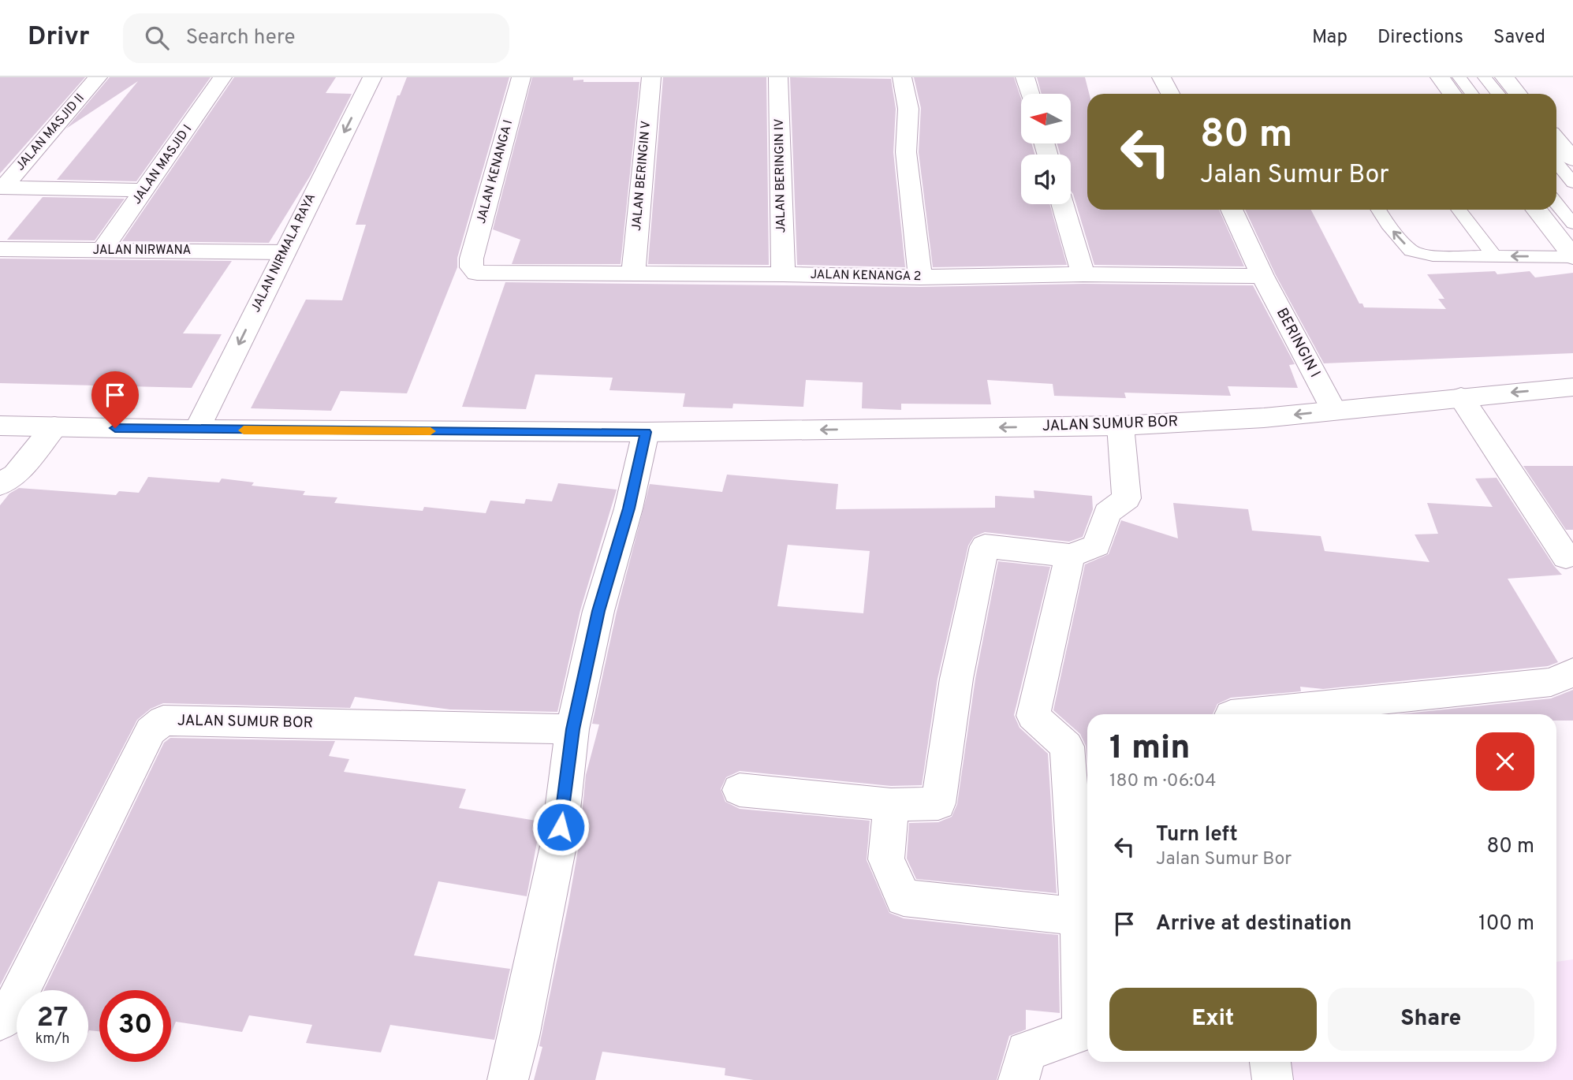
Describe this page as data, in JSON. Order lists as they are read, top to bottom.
{
  "streets": {
    "main road": [
      "JALAN MASJID II",
      "JALAN MASJID I",
      "JALAN KENANGA I",
      "JALAN BERINGIN V",
      "JALAN BERINGIN IV",
      "JALAN NIRWANA",
      "JALAN NIRMALA RAYA",
      "JALAN KENANGA 2",
      "BERINGIN I",
      "JALAN SUMUR BOR"
    ]
  },
  "crossings": [
    ["JALAN MASJID I", "JALAN NIRWANA"],
    ["JALAN KENANGA I", "JALAN KENANGA 2"],
    ["JALAN BERINGIN V", "JALAN KENANGA 2"],
    ["JALAN BERINGIN IV", "JALAN KENANGA 2"],
    ["JALAN NIRWANA", "JALAN NIRMALA RAYA"],
    ["JALAN NIRMALA RAYA", "JALAN SUMUR BOR"],
    ["JALAN KENANGA 2", "BERINGIN I"],
    ["BERINGIN I", "JALAN SUMUR BOR"]
  ],
  "one_way": ["JALAN NIRMALA RAYA"],
  "north": "left",
  "page": {
    "header": "Drivr",
    "search": "Search here",
    "nav": ["Map", "Directions", "Saved"],
    "turn": ["80 m", "Jalan Sumur Bor"],
    "heading": ["1 min", "180 m · 06:04"],
    "list": [
      {
        "name": "Turn left",
        "note": "Jalan Sumur Bor",
        "value": "80 m"
      },
      {
        "name": "Arrive at destination",
        "value": "100 m"
      }
    ],
    "buttons": ["Exit", "Share"],
    "speed": "27 km/h",
    "limit": "30"
  }
}
